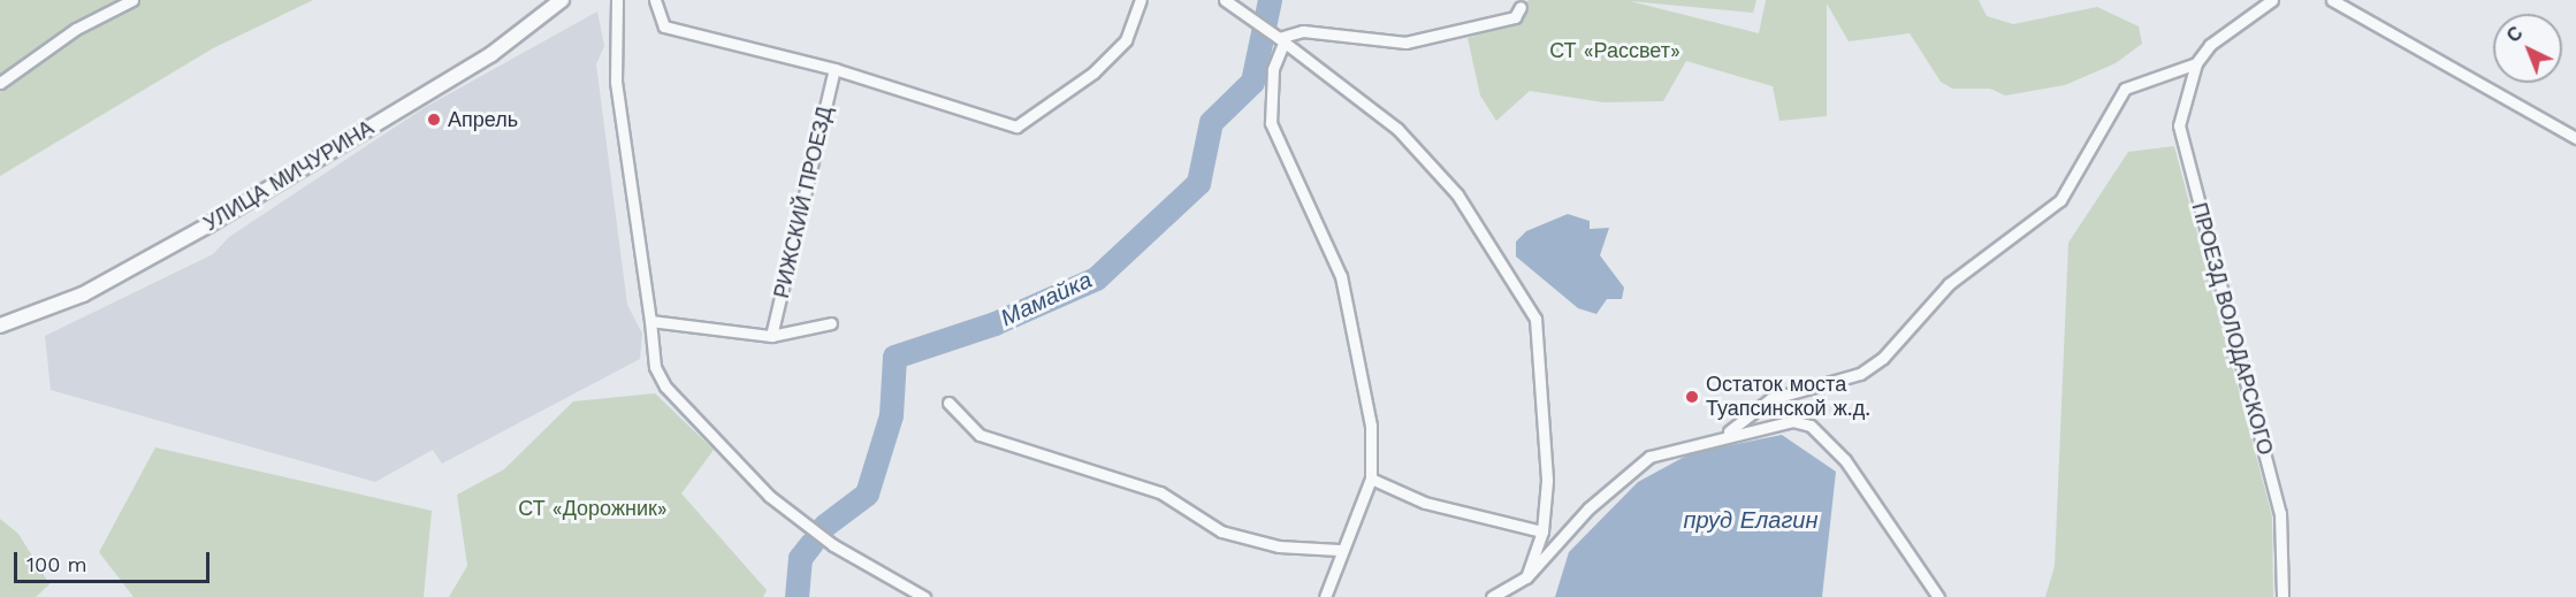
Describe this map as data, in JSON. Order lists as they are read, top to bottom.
{
  "streets": {
    "street": ["УЛИЦА МИЧУРИНА", "РИЖСКИЙ ПРОЕЗД", "ПРОЕЗД ВОЛОДАРСКОГО"]
  },
  "water": ["Мамайка", "пруд Елагин"],
  "parks": ["СТ «Рассвет»", "СТ «Дорожник»"],
  "places": ["Апрель", "Остаток моста Туапсинской ж.д."],
  "scale_bar": "100 m",
  "north": "top left"
}
